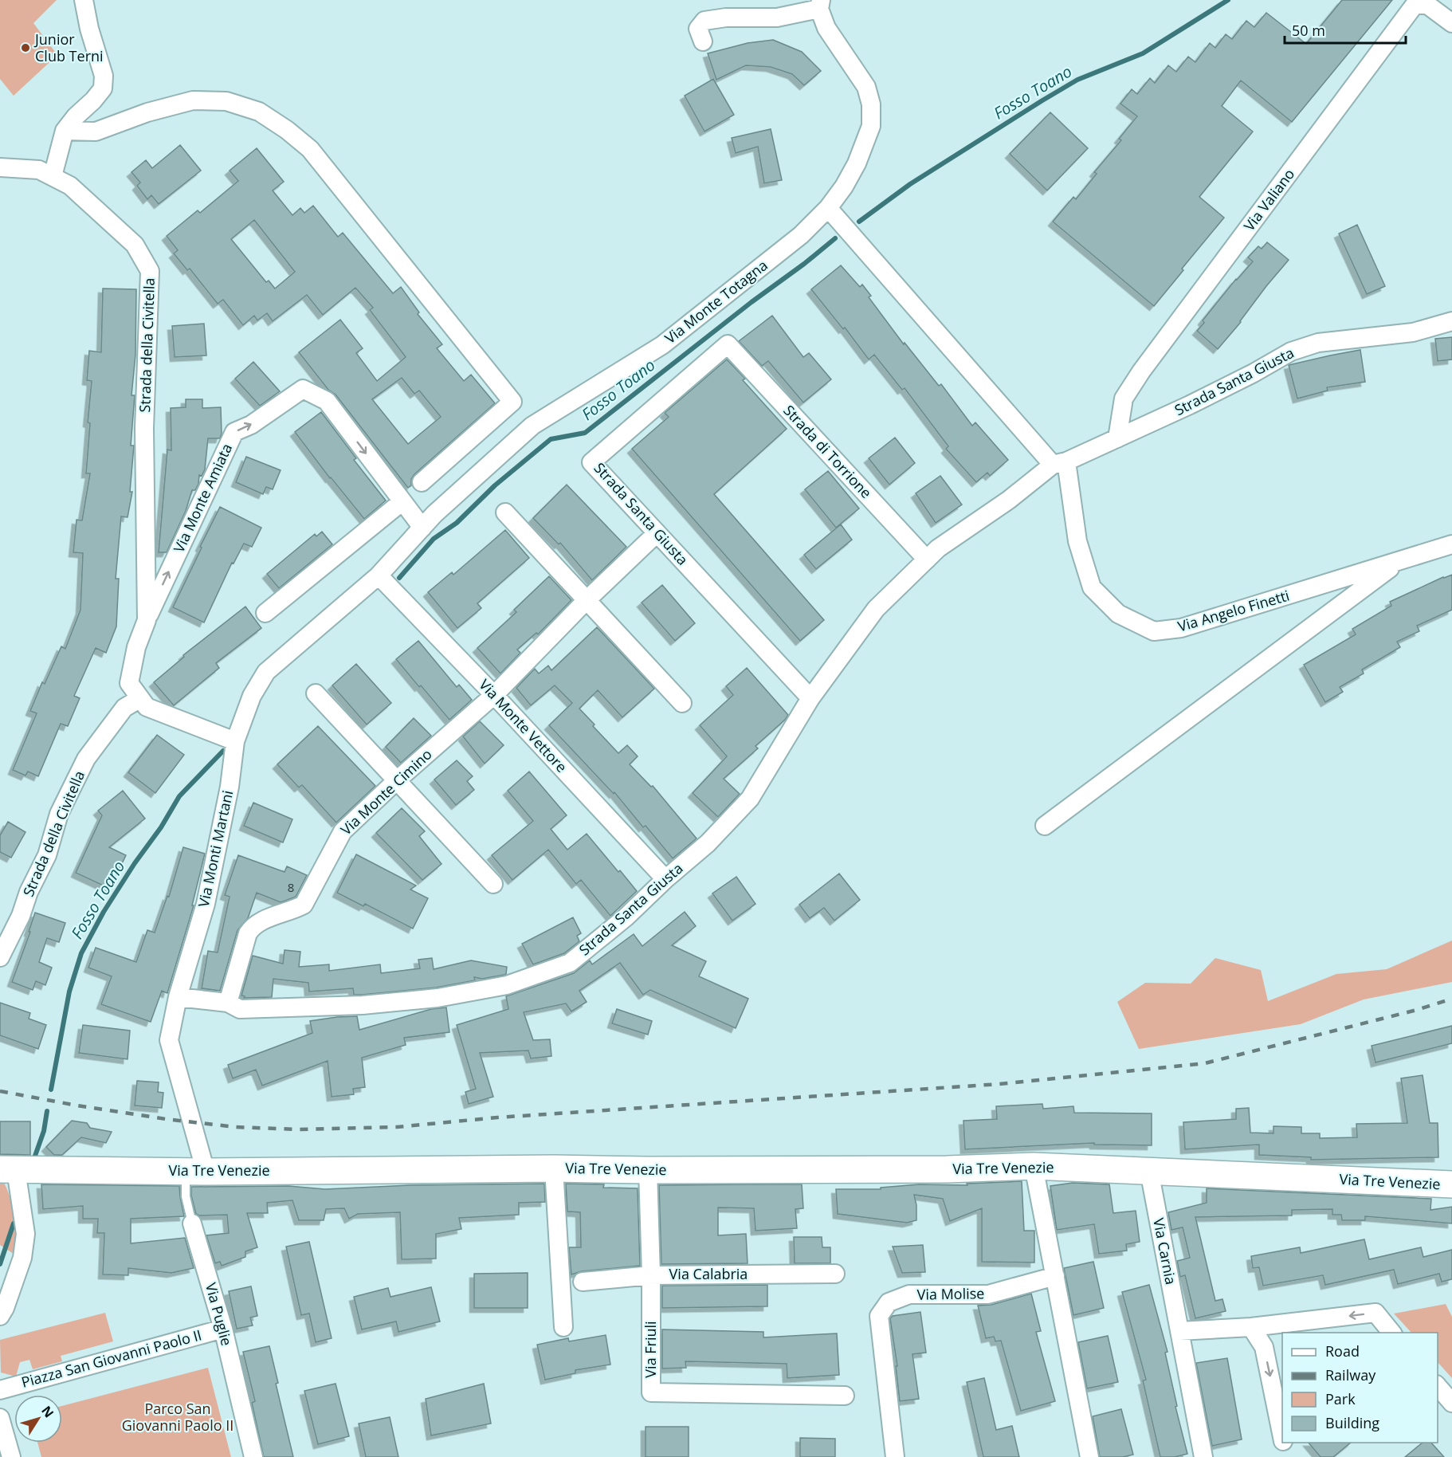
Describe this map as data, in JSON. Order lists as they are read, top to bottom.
{
  "streets": {
    "main road": ["Via Tre Venezie"],
    "street": [
      "Via Valiano",
      "Via Monte Totagna",
      "Strada della Civitella",
      "Strada Santa Giusta",
      "Strada di Torrione",
      "Via Monte Amiata",
      "Via Angelo Finetti",
      "Via Monte Vettore",
      "Via Monte Cimino",
      "Via Monti Martani",
      "Via Carnia",
      "Via Calabria",
      "Via Molise",
      "Via Puglie",
      "Via Friuli",
      "Piazza San Giovanni Paolo II"
    ]
  },
  "crossings": [
    ["Via Valiano", "Strada Santa Giusta"],
    ["Via Monte Totagna", "Via Monte Amiata"],
    ["Via Monte Totagna", "Via Monte Vettore"],
    ["Via Monte Totagna", "Via Monti Martani"],
    ["Strada della Civitella", "Via Monte Amiata"],
    ["Strada della Civitella", "Via Monti Martani"],
    ["Strada Santa Giusta", "Strada di Torrione"],
    ["Strada Santa Giusta", "Via Angelo Finetti"],
    ["Strada Santa Giusta", "Via Monte Vettore"],
    ["Strada Santa Giusta", "Via Monte Cimino"],
    ["Strada Santa Giusta", "Via Monti Martani"],
    ["Via Monte Vettore", "Via Monte Cimino"],
    ["Via Monte Vettore", "Via Monti Martani"],
    ["Via Monti Martani", "Via Tre Venezie"],
    ["Via Monti Martani", "Via Puglie"],
    ["Via Tre Venezie", "Via Carnia"],
    ["Via Tre Venezie", "Via Puglie"],
    ["Via Tre Venezie", "Via Friuli"],
    ["Via Calabria", "Via Friuli"],
    ["Via Puglie", "Piazza San Giovanni Paolo II"]
  ],
  "water": ["Fosso Toano"],
  "parks": ["Parco San Giovanni Paolo II"],
  "places": ["Junior Club Terni"],
  "house_numbers": ["8"],
  "legend": [
    "Road",
    "Railway",
    "Park",
    "Building"
  ],
  "scale_bar": "50 m",
  "north": "top right"
}
